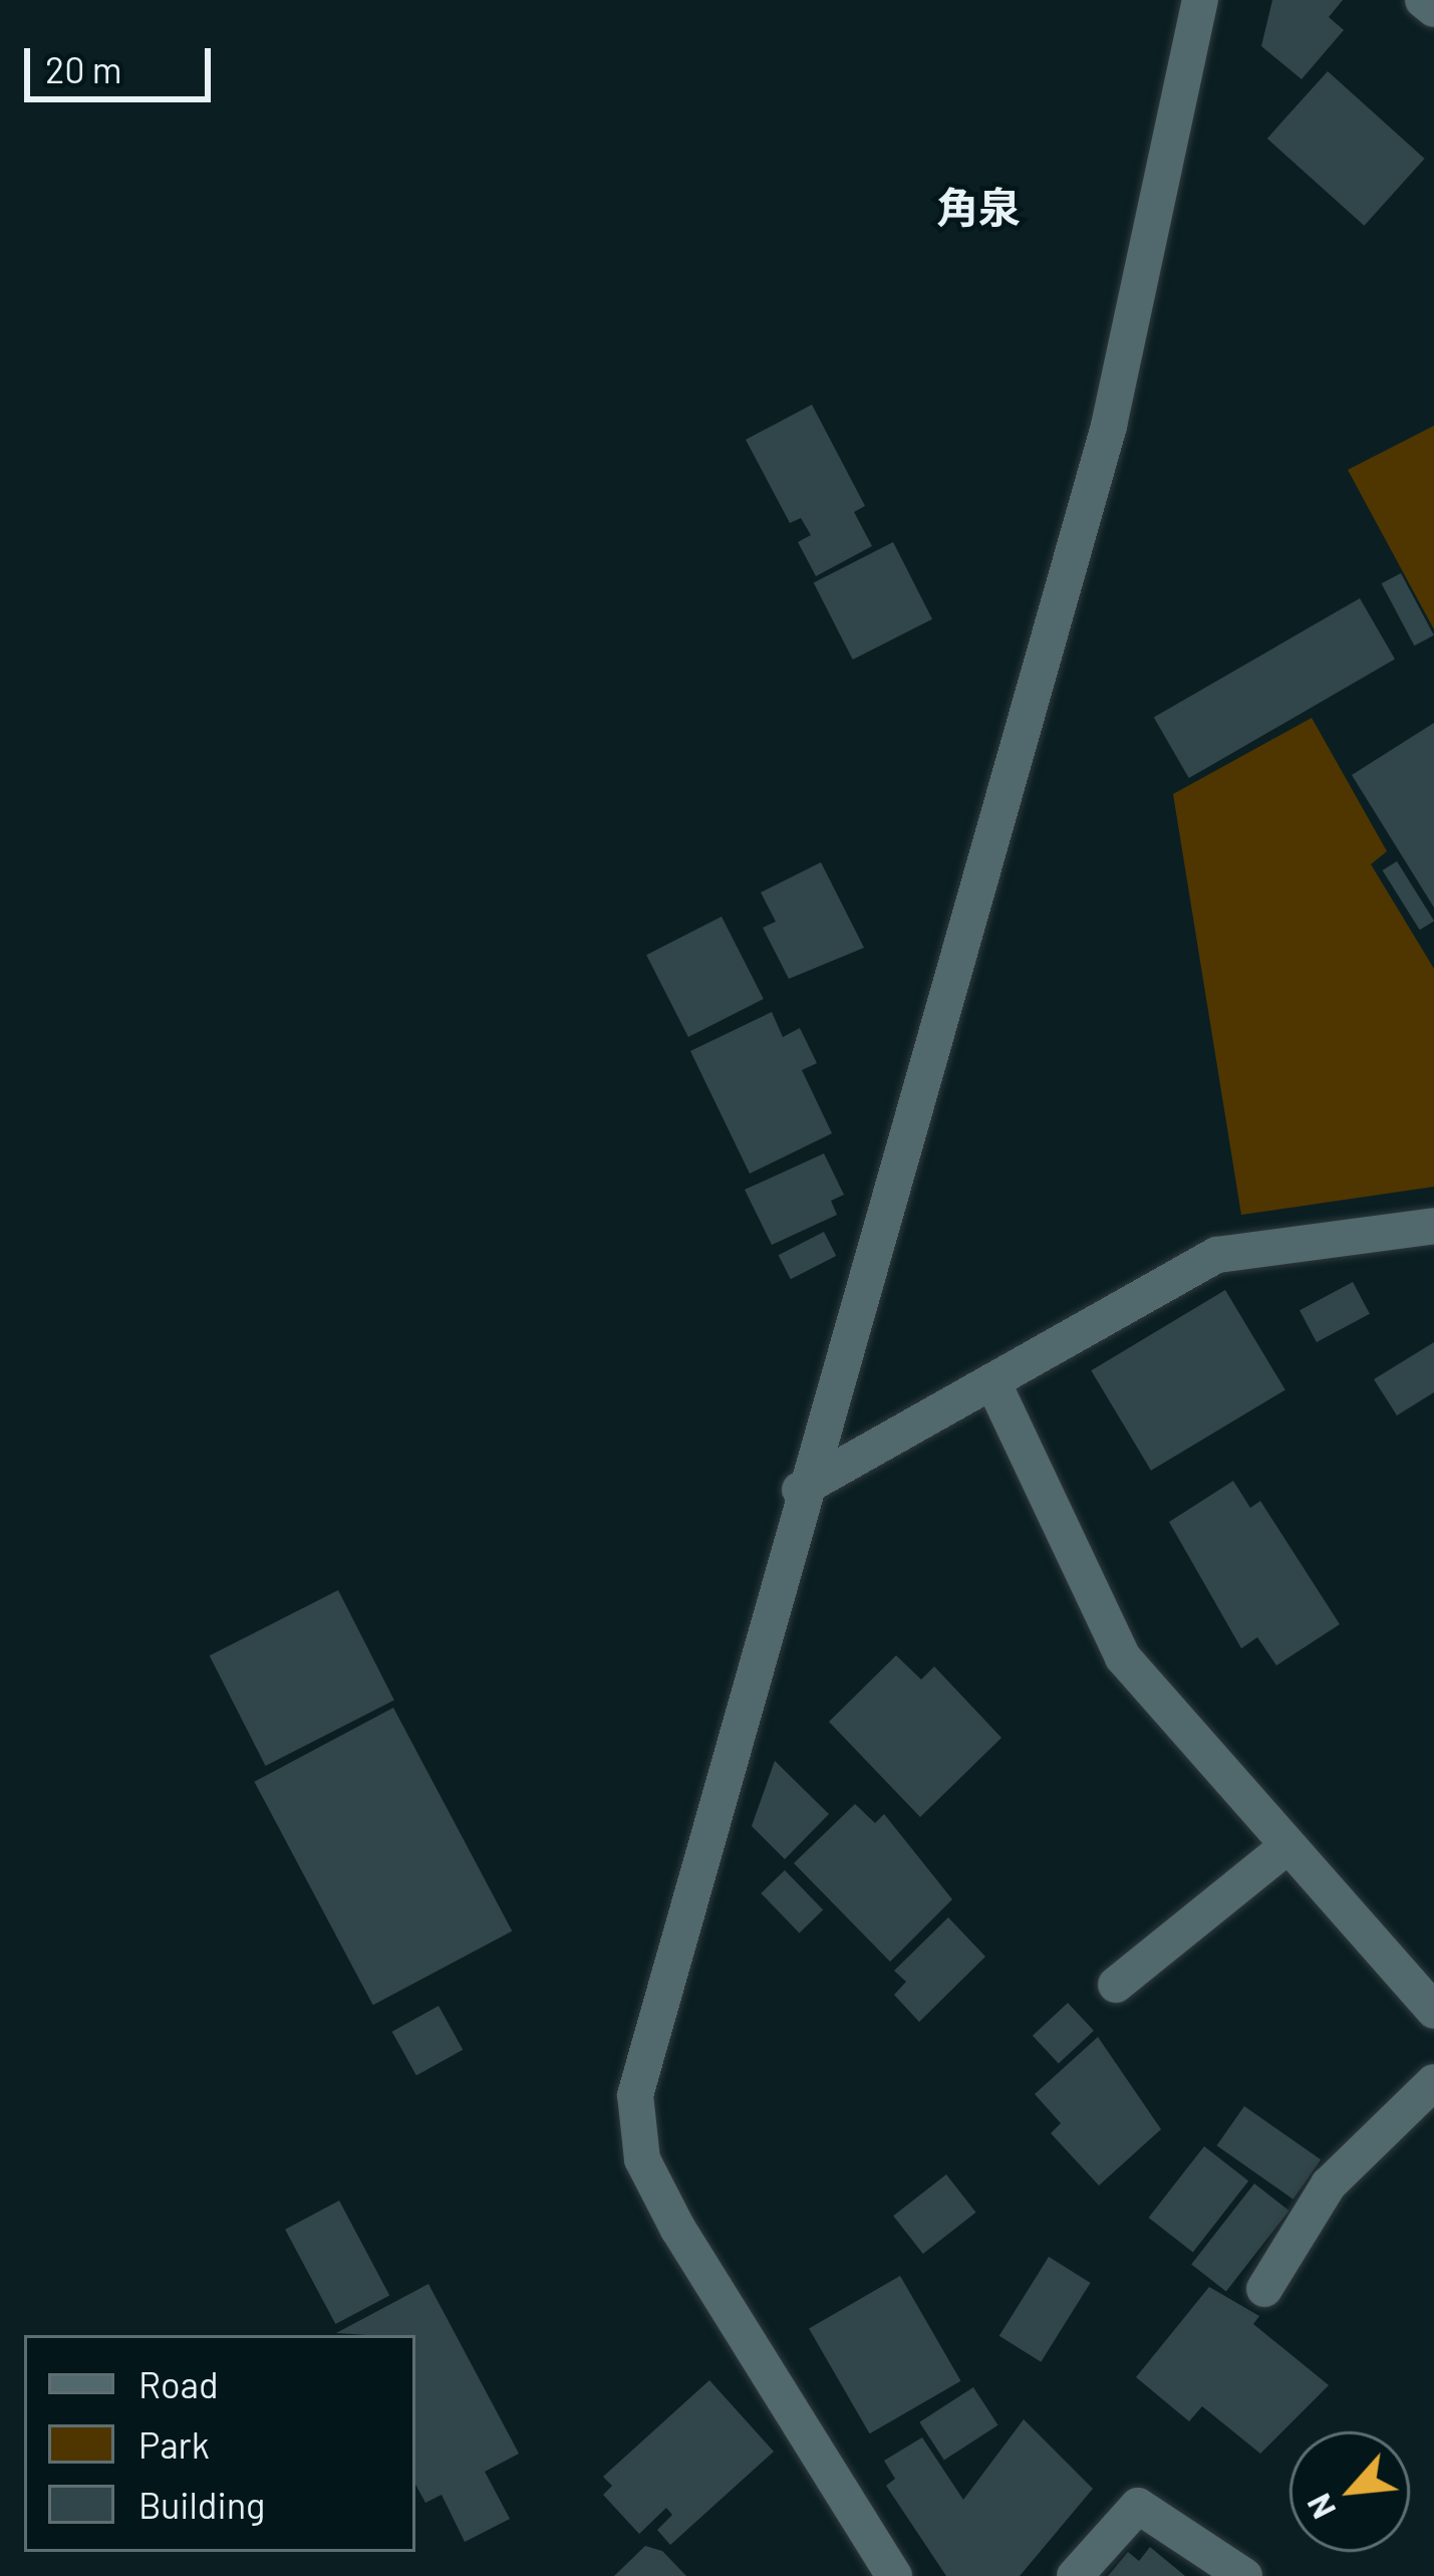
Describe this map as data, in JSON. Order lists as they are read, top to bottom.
{
  "districts": ["角泉"],
  "legend": ["Road", "Park", "Building"],
  "scale_bar": "20 m",
  "north": "bottom left"
}
